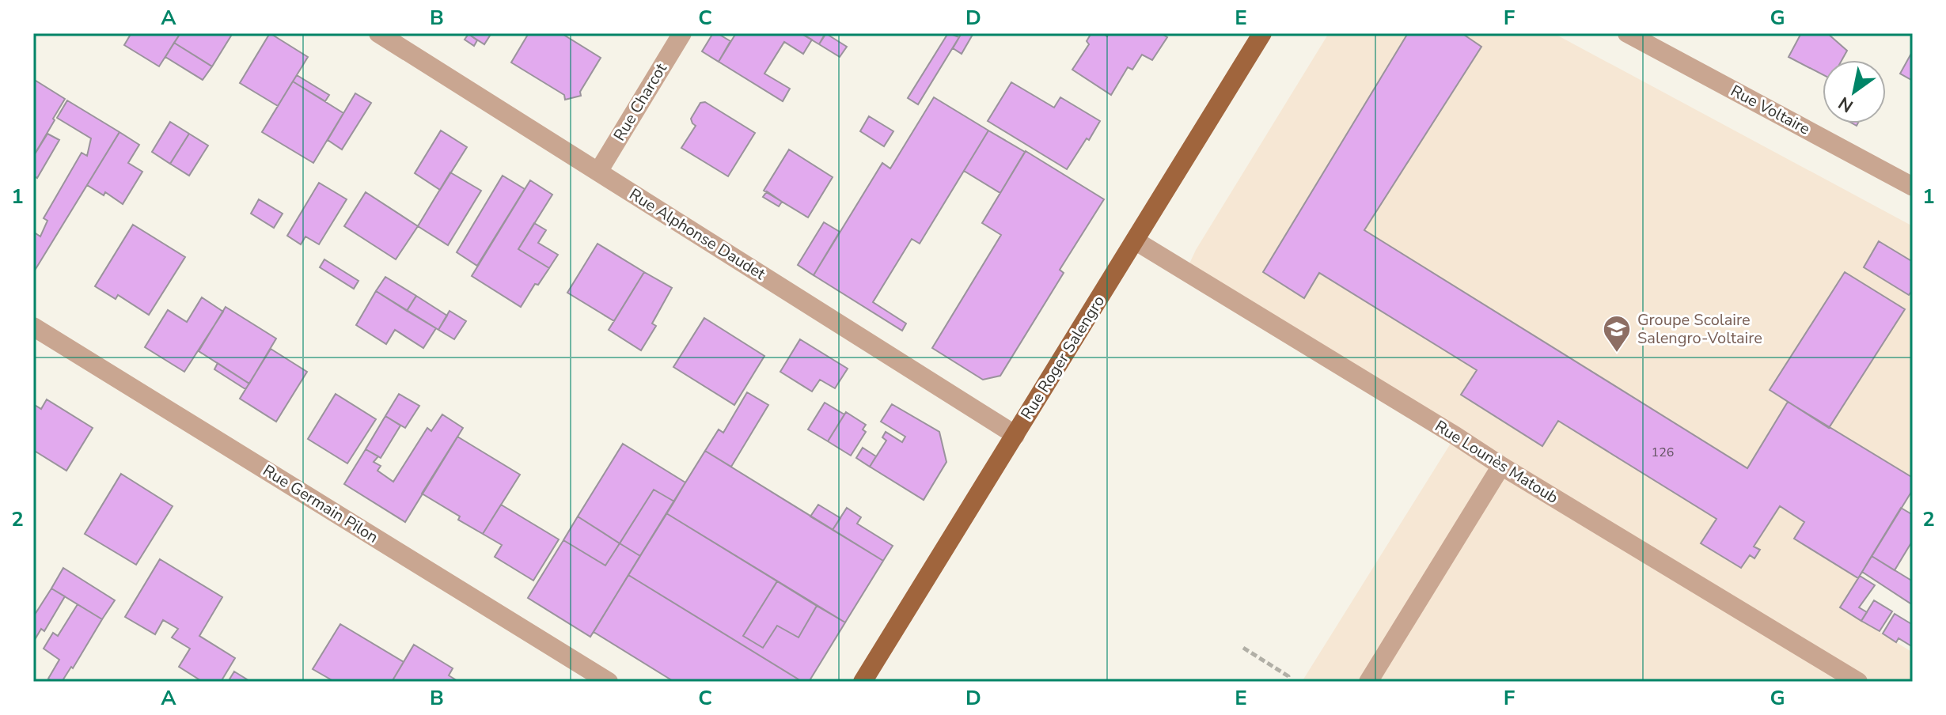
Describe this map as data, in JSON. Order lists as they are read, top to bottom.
{
  "streets": {
    "main road": ["Rue Roger Salengro"],
    "street": [
      "Rue Charcot",
      "Rue Voltaire",
      "Rue Alphonse Daudet",
      "Rue Lounès Matoub",
      "Rue Germain Pilon"
    ]
  },
  "crossings": [
    ["Rue Charcot", "Rue Alphonse Daudet"],
    ["Rue Alphonse Daudet", "Rue Roger Salengro"],
    ["Rue Roger Salengro", "Rue Lounès Matoub"]
  ],
  "places": {
    "school or university": ["Groupe Scolaire Salengro-Voltaire"]
  },
  "house_numbers": ["126"],
  "north": "bottom left",
  "grid": {
    "columns": [
      "A",
      "B",
      "C",
      "D",
      "E",
      "F",
      "G"
    ],
    "rows": ["1", "2"]
  }
}
